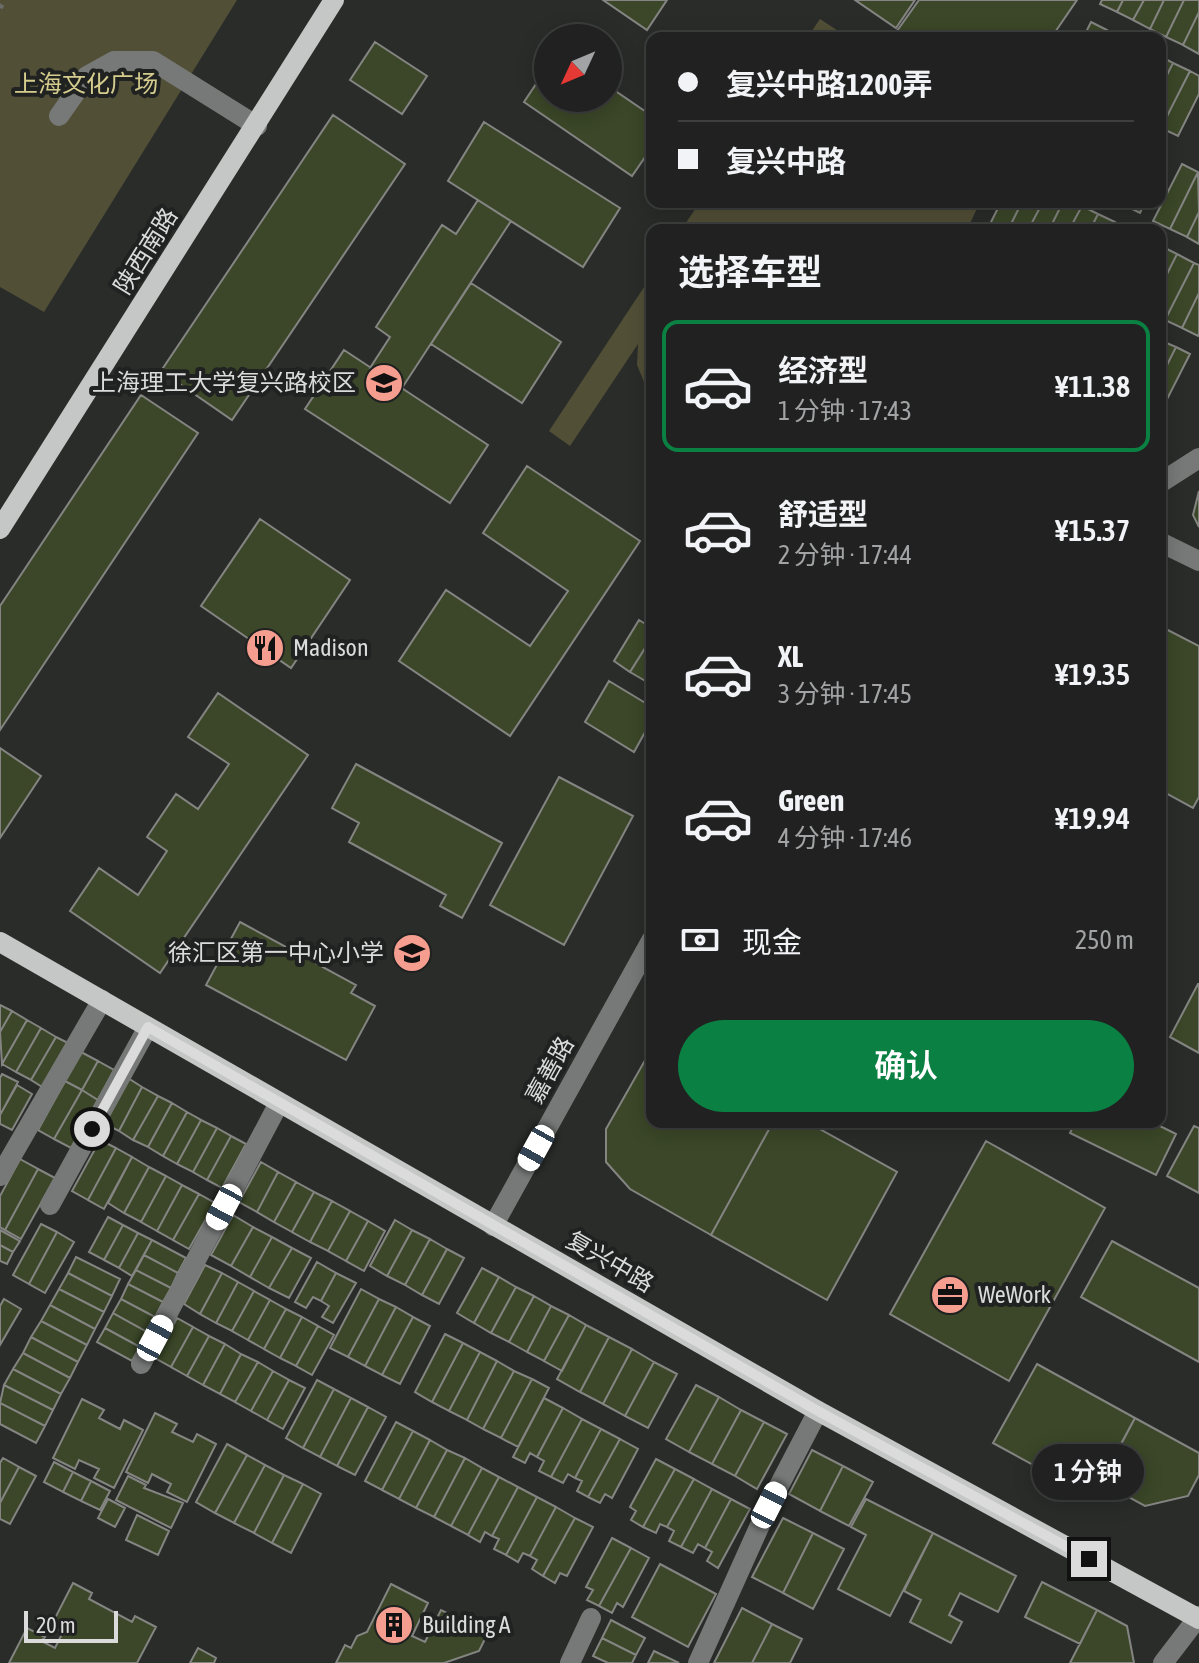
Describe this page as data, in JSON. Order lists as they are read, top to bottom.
{
  "streets": {
    "main road": ["陕西南路", "复兴中路"],
    "street": ["嘉善路"]
  },
  "crossings": [
    ["嘉善路", "复兴中路"]
  ],
  "parks": ["上海文化广场"],
  "places": {
    "school or university": ["上海理工大学复兴路校区", "徐汇区第一中心小学"],
    "restaurant": ["Madison"],
    "office": ["WeWork"],
    "building": ["Building A"]
  },
  "scale_bar": "20 m",
  "north": "bottom left",
  "page": {
    "banner": ["复兴中路1200弄", "复兴中路"],
    "heading": "选择车型",
    "list": [
      {
        "name": "经济型",
        "note": "1 分钟 · 17:43",
        "value": "¥11.38"
      },
      {
        "name": "舒适型",
        "note": "2 分钟 · 17:44",
        "value": "¥15.37"
      },
      {
        "name": "XL",
        "note": "3 分钟 · 17:45",
        "value": "¥19.35"
      },
      {
        "name": "Green",
        "note": "4 分钟 · 17:46",
        "value": "¥19.94"
      }
    ],
    "pay": ["现金", "250 m"],
    "buttons": "确认",
    "bubble": "1 分钟",
    "scale": "20 m"
  }
}
